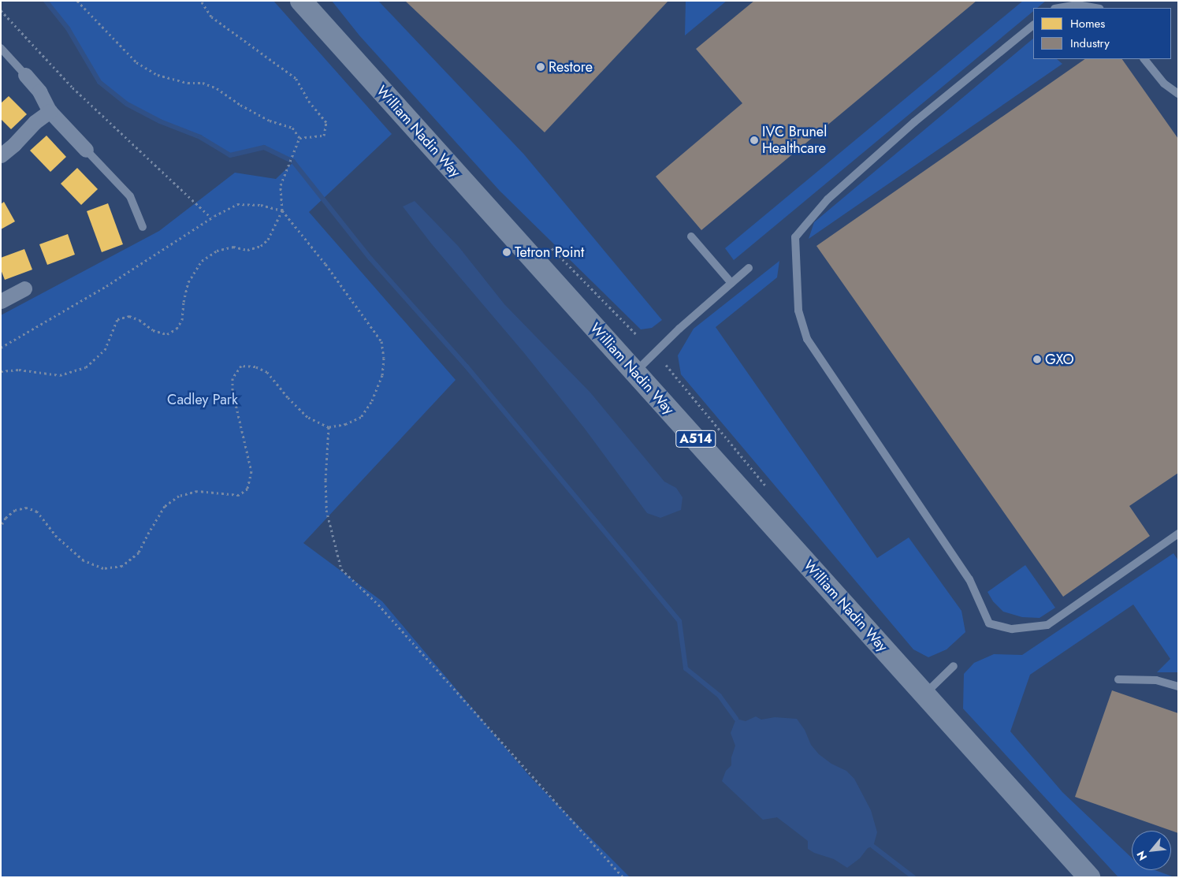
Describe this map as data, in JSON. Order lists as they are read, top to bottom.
{
  "streets": {
    "main road": ["William Nadin Way", "A514"]
  },
  "parks": ["Cadley Park"],
  "places": [
    "Restore",
    "IVC Brunel Healthcare",
    "Tetron Point",
    "GXO"
  ],
  "legend": ["Homes", "Industry"],
  "north": "bottom left"
}
